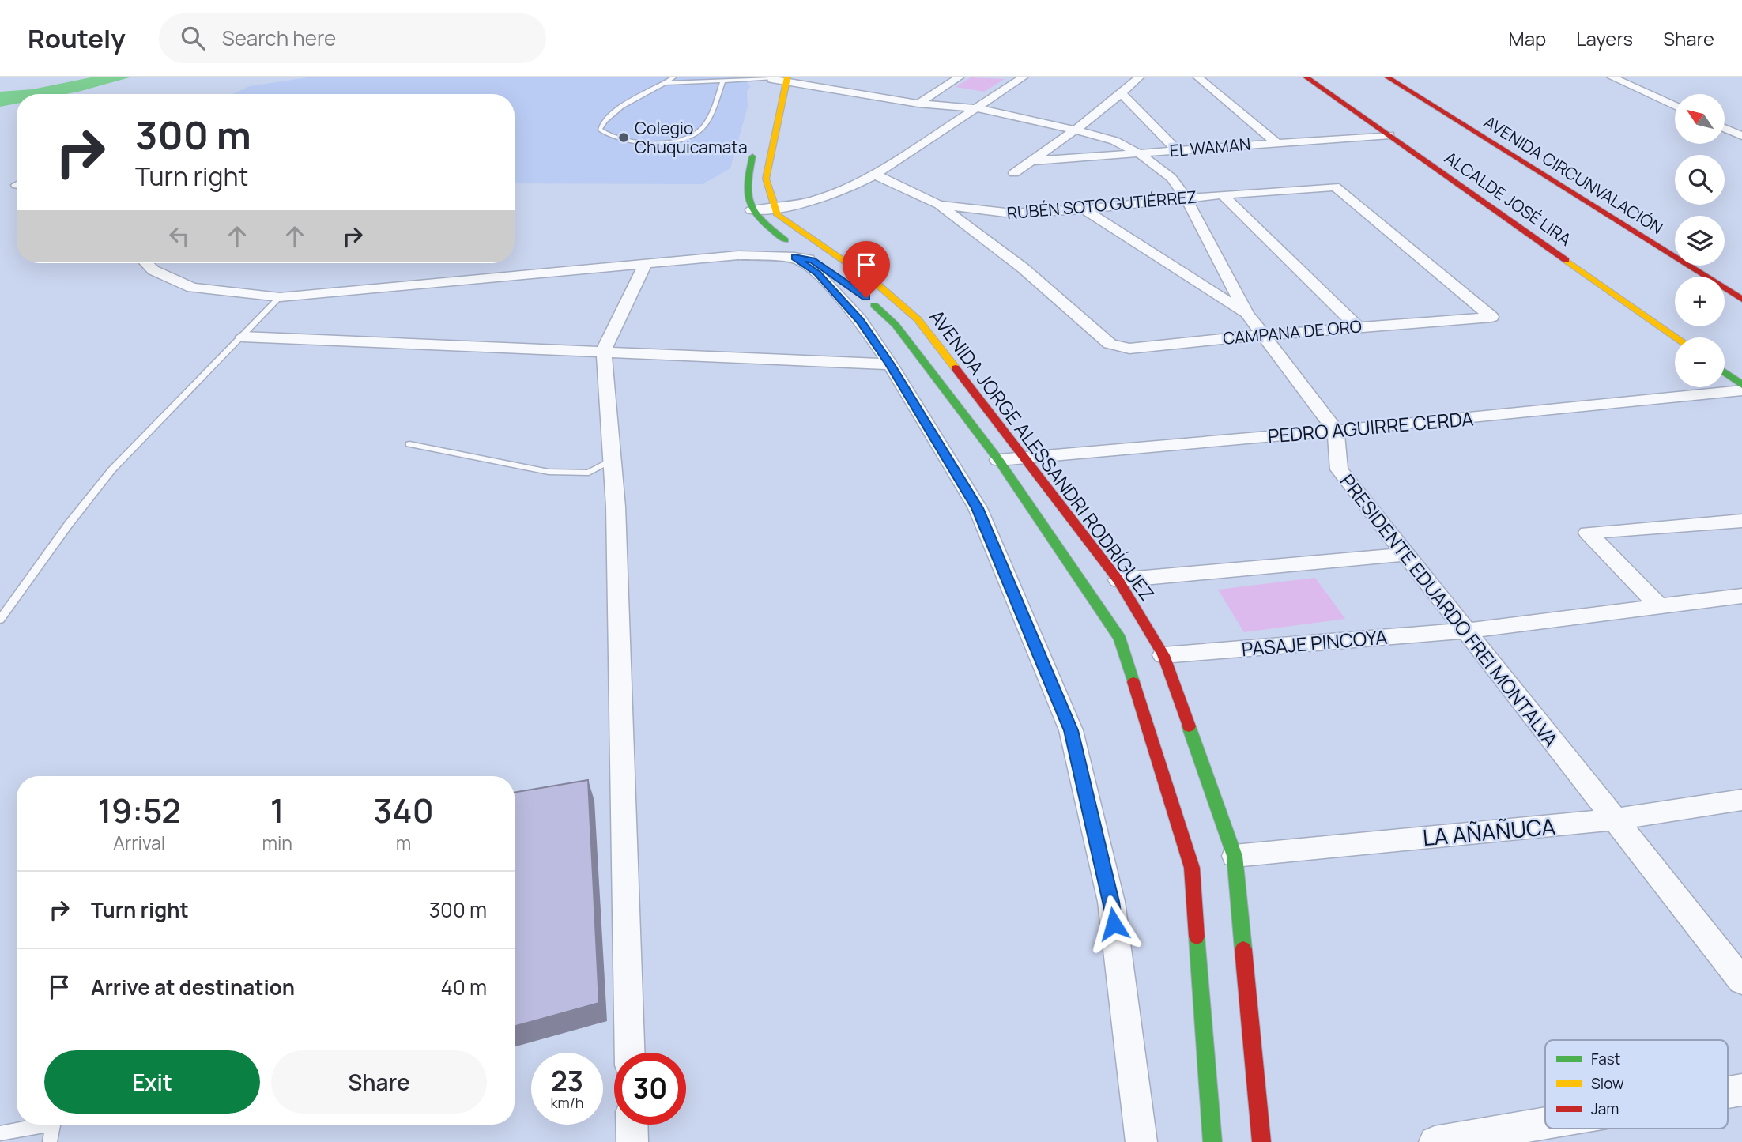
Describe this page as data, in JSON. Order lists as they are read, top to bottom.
{
  "streets": {
    "main road": ["AVENIDA CIRCUNVALACIÓN", "ALCALDE JOSÉ LIRA", "AVENIDA JORGE ALESSANDRI RODRÍGUEZ"],
    "street": [
      "EL WAMAN",
      "RUBÉN SOTO GUTIÉRREZ",
      "CAMPANA DE ORO",
      "PEDRO AGUIRRE CERDA",
      "PRESIDENTE EDUARDO FREI MONTALVA",
      "PASAJE PINCOYA",
      "LA AÑAÑUCA"
    ]
  },
  "crossings": [
    ["EL WAMAN", "ALCALDE JOSÉ LIRA"],
    ["RUBÉN SOTO GUTIÉRREZ", "CAMPANA DE ORO"],
    ["PEDRO AGUIRRE CERDA", "AVENIDA JORGE ALESSANDRI RODRÍGUEZ"],
    ["PEDRO AGUIRRE CERDA", "PRESIDENTE EDUARDO FREI MONTALVA"],
    ["AVENIDA JORGE ALESSANDRI RODRÍGUEZ", "PASAJE PINCOYA"],
    ["AVENIDA JORGE ALESSANDRI RODRÍGUEZ", "LA AÑAÑUCA"],
    ["PRESIDENTE EDUARDO FREI MONTALVA", "PASAJE PINCOYA"],
    ["PRESIDENTE EDUARDO FREI MONTALVA", "LA AÑAÑUCA"]
  ],
  "places": ["Colegio Chuquicamata"],
  "legend": ["Fast", "Slow", "Jam"],
  "north": "top left",
  "page": {
    "header": "Routely",
    "search": "Search here",
    "nav": ["Map", "Layers", "Share"],
    "map_buttons": ["+", "−"],
    "turn": ["300 m", "Turn right"],
    "eta": [
      "19:52",
      "Arrival",
      "1",
      "min",
      "340",
      "m"
    ],
    "list": [
      {
        "name": "Turn right",
        "value": "300 m"
      },
      {
        "name": "Arrive at destination",
        "value": "40 m"
      }
    ],
    "buttons": ["Exit", "Share"],
    "speed": "23 km/h",
    "limit": "30"
  }
}
